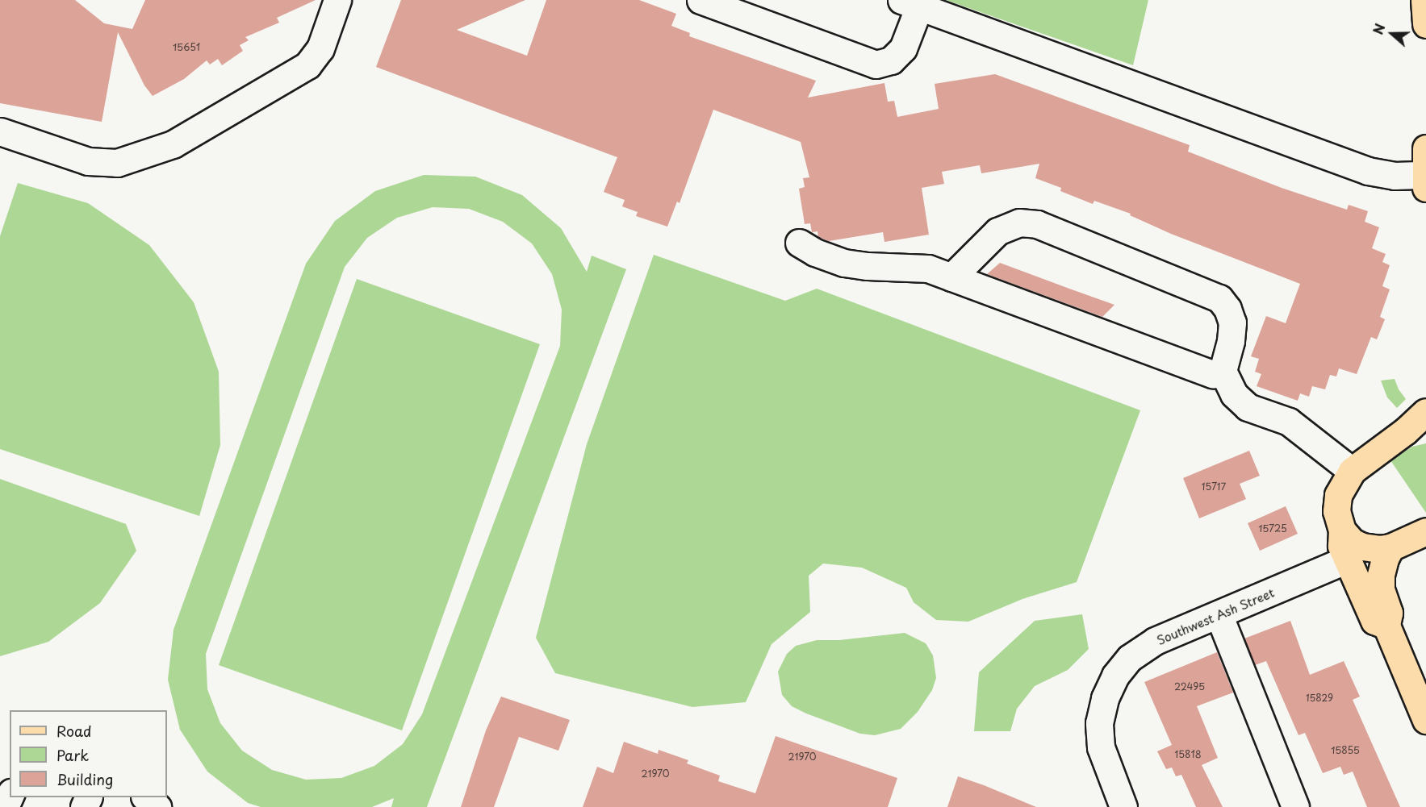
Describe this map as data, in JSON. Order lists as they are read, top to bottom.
{
  "streets": {
    "street": ["Southwest Ash Street"]
  },
  "house_numbers": [
    "15651",
    "15717",
    "15725",
    "22495",
    "15829",
    "15855",
    "15818",
    "21970",
    "21970"
  ],
  "legend": ["Road", "Park", "Building"],
  "north": "left"
}
